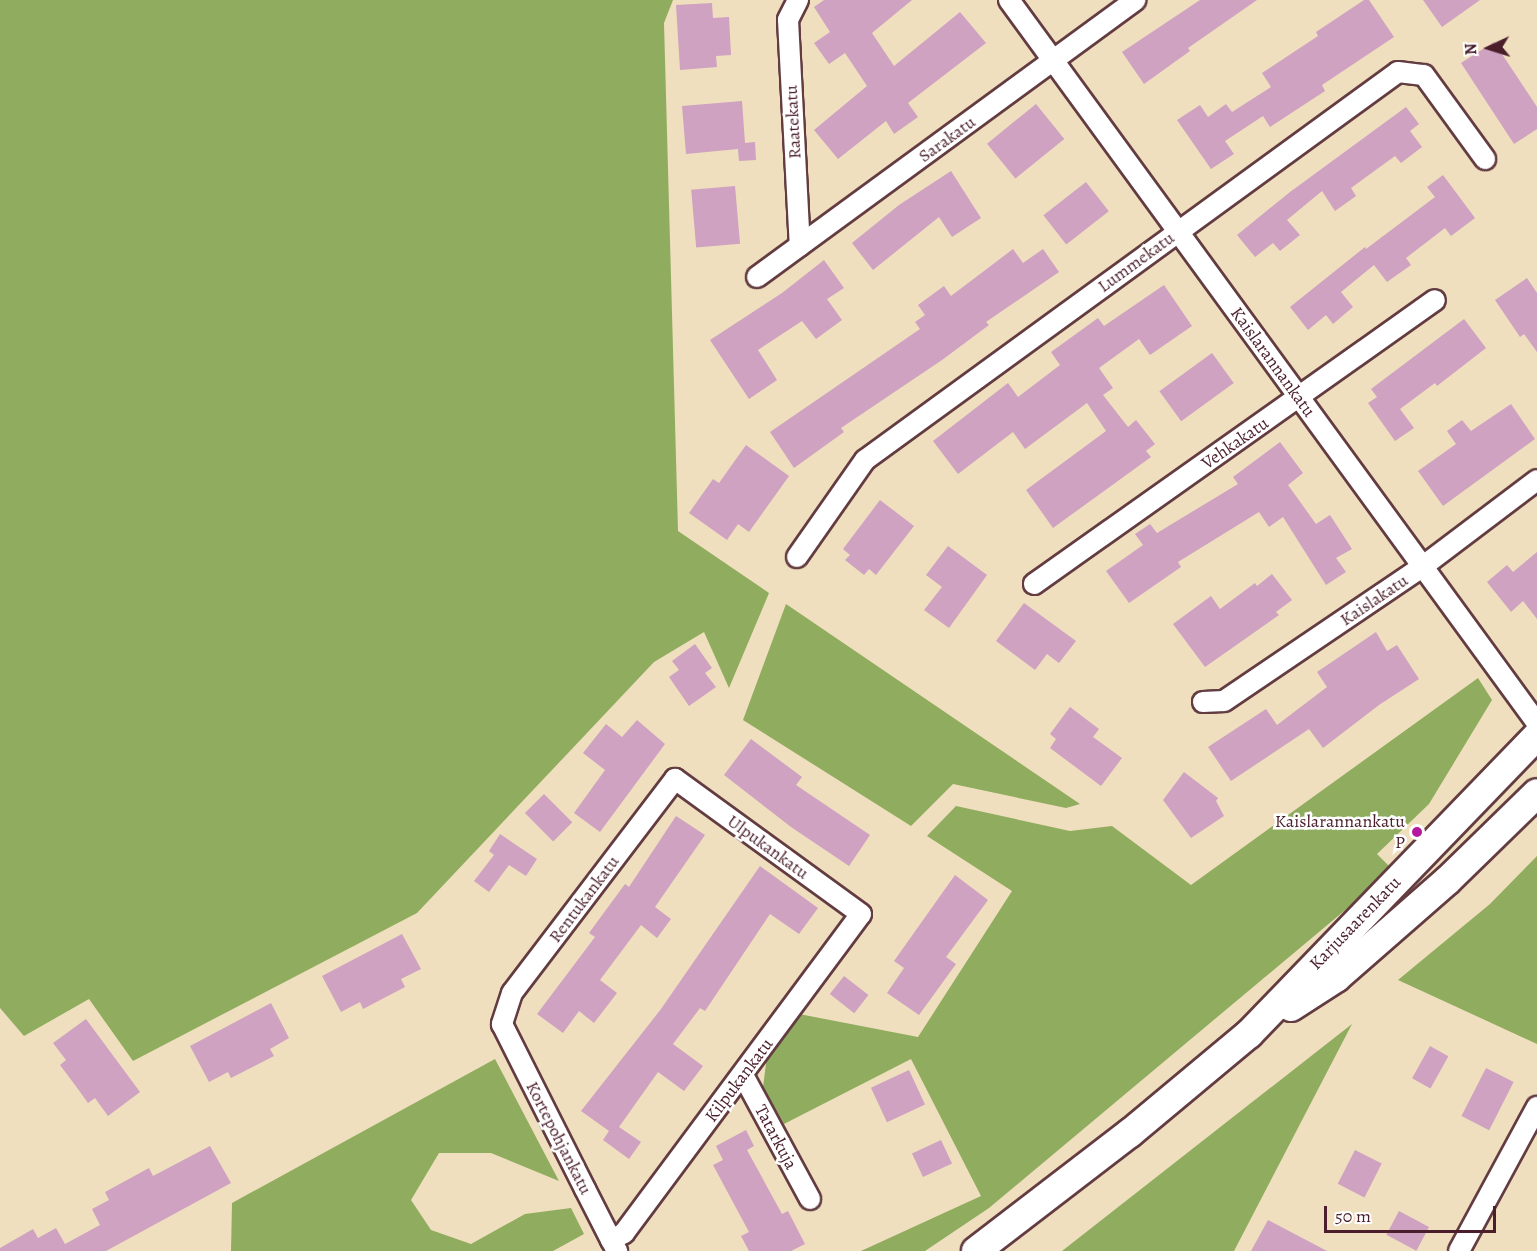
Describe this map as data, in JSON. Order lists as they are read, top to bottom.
{
  "streets": {
    "street": [
      "Raatekatu",
      "Sarakatu",
      "Lummekatu",
      "Kaislarannankatu",
      "Vehkakatu",
      "Kaislakatu",
      "Ulpukankatu",
      "Rentukankatu",
      "Karjusaarenkatu",
      "Kilpukankatu",
      "Tatarkuja",
      "Kortepohjankatu"
    ]
  },
  "crossings": [
    ["Raatekatu", "Sarakatu"],
    ["Sarakatu", "Kaislarannankatu"],
    ["Lummekatu", "Kaislarannankatu"],
    ["Kaislarannankatu", "Vehkakatu"],
    ["Kaislarannankatu", "Kaislakatu"],
    ["Ulpukankatu", "Rentukankatu"],
    ["Ulpukankatu", "Kilpukankatu"],
    ["Rentukankatu", "Kortepohjankatu"],
    ["Kilpukankatu", "Tatarkuja"],
    ["Kilpukankatu", "Kortepohjankatu"]
  ],
  "places": ["Kaislarannankatu P"],
  "scale_bar": "50 m",
  "north": "left"
}
